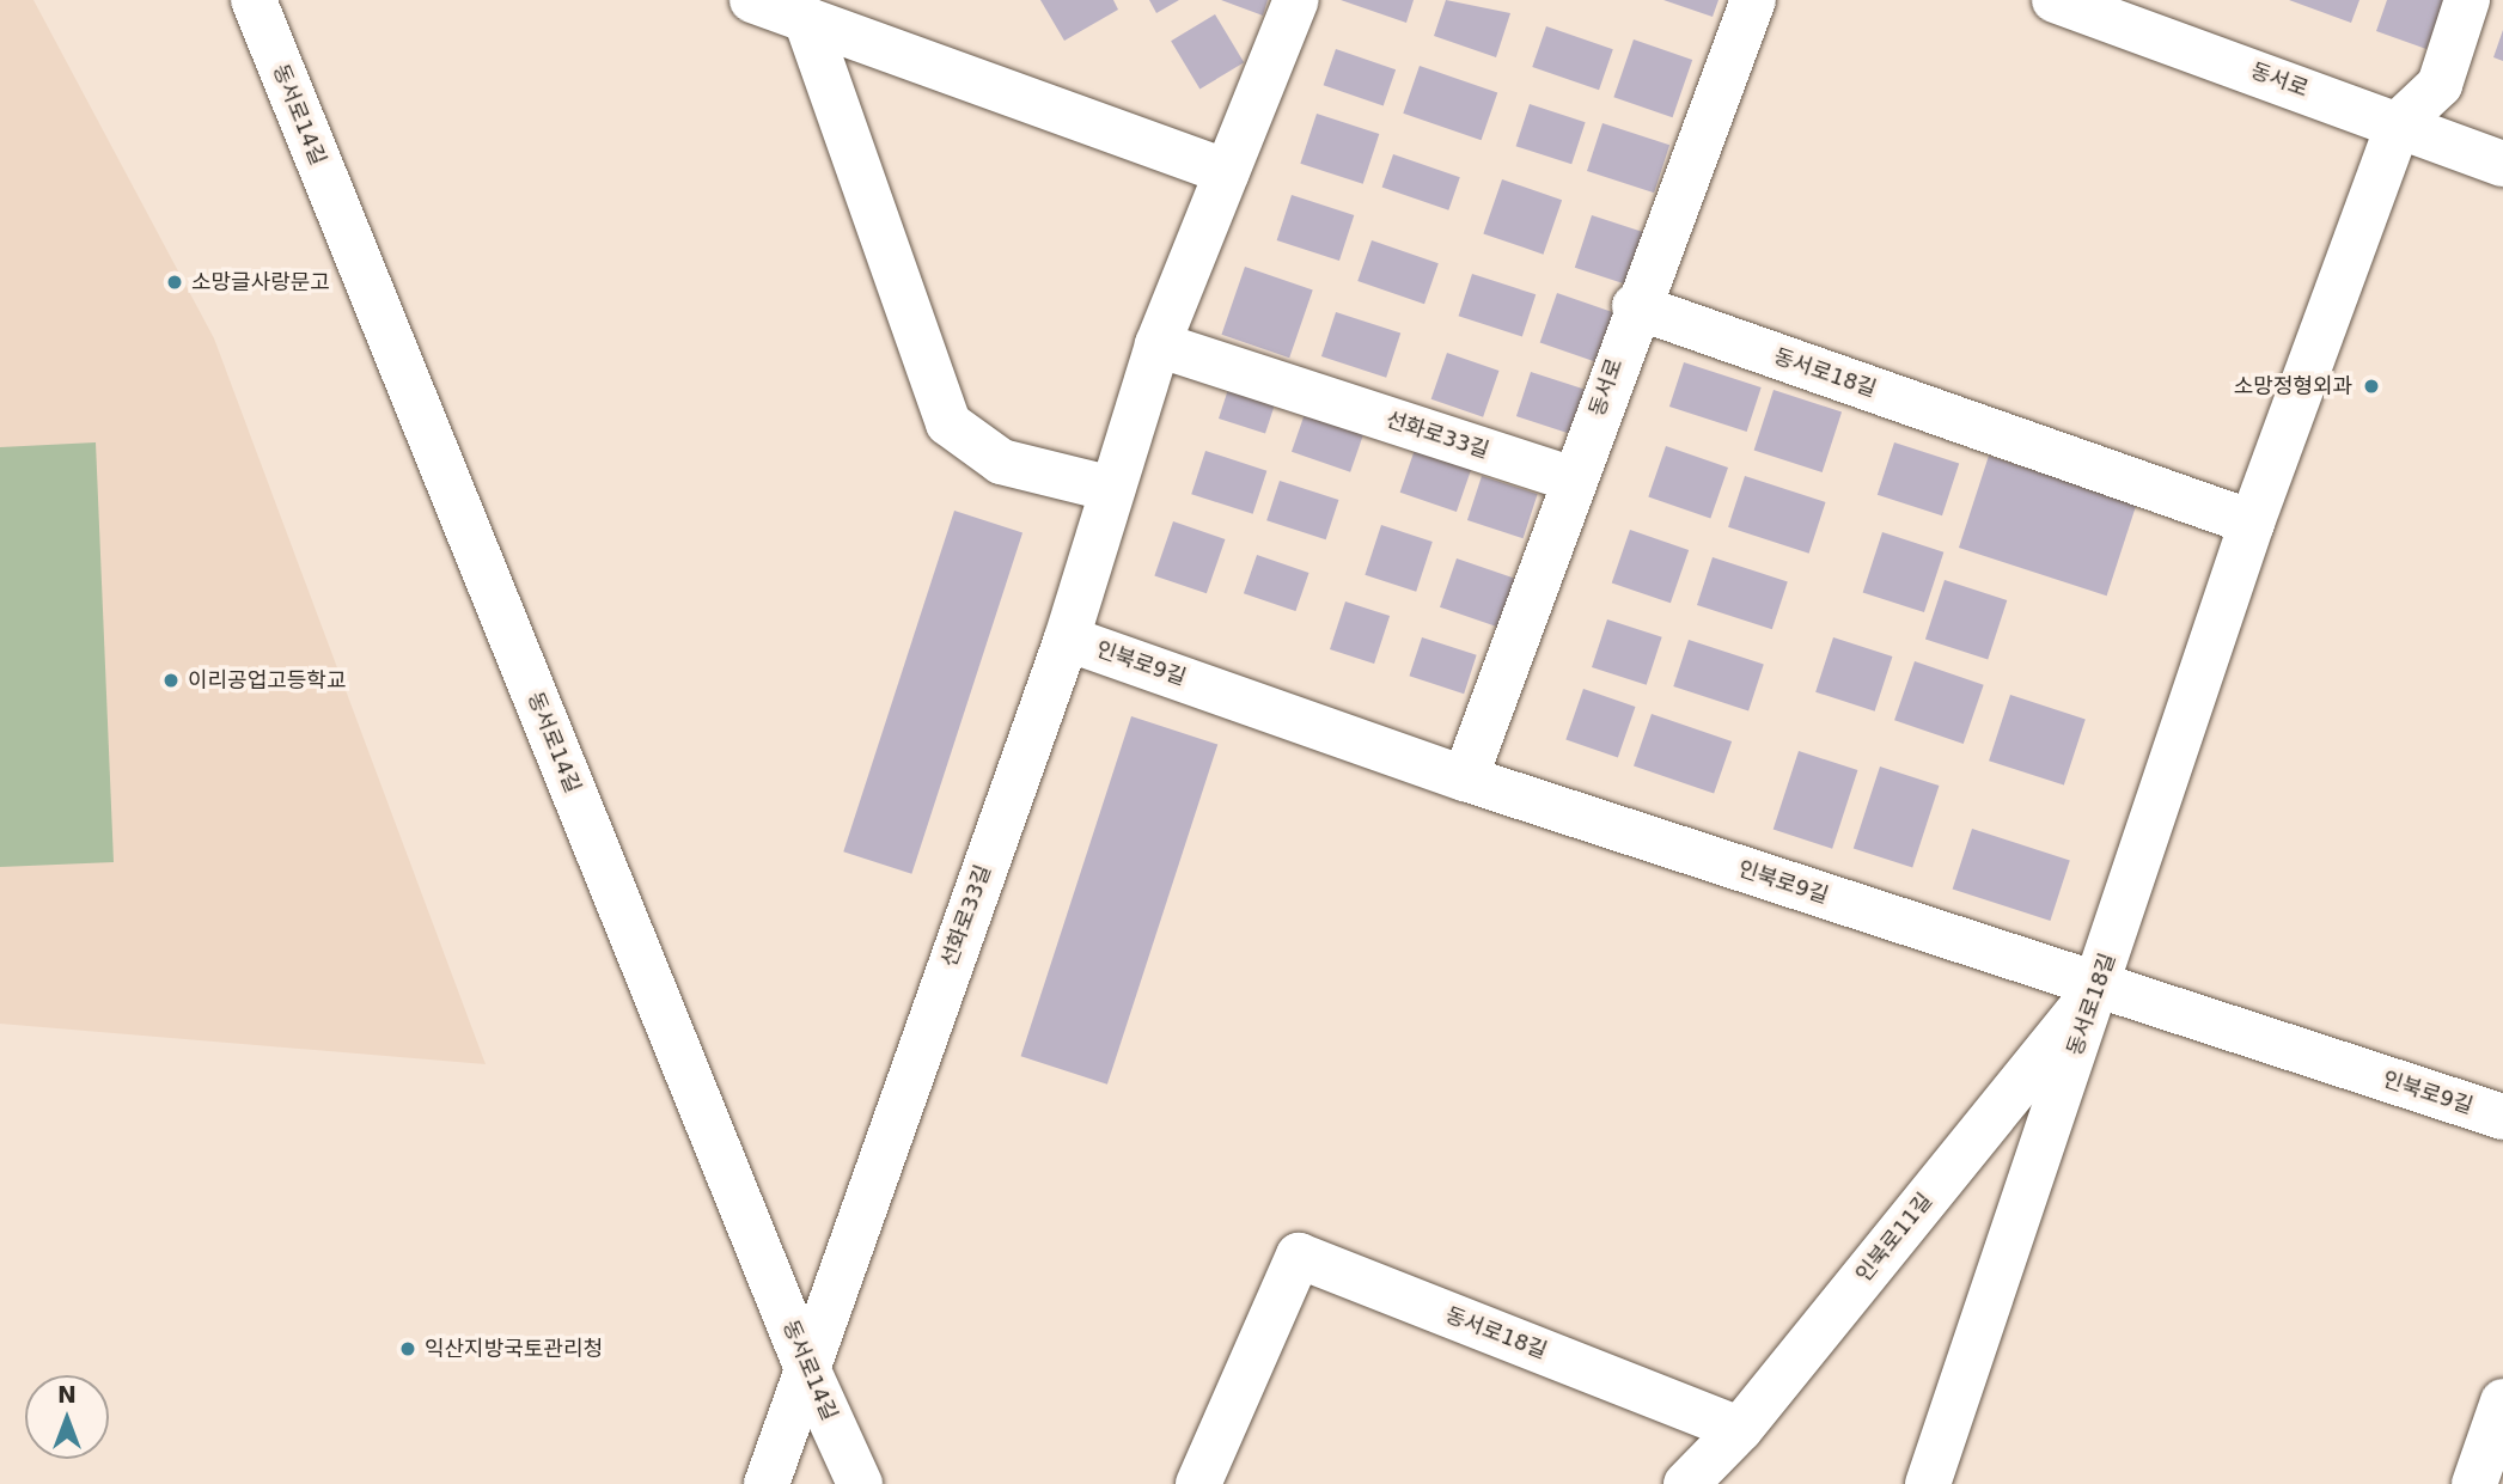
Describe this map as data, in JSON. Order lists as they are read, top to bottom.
{
  "streets": {
    "street": [
      "동서로",
      "동서로14길",
      "동서로18길",
      "선화로33길",
      "인북로9길",
      "인북로11길"
    ]
  },
  "crossings": [
    ["동서로", "동서로18길"],
    ["동서로", "선화로33길"],
    ["동서로", "인북로9길"],
    ["동서로14길", "선화로33길"],
    ["동서로18길", "인북로9길"],
    ["동서로18길", "인북로11길"],
    ["선화로33길", "인북로9길"],
    ["인북로9길", "인북로11길"]
  ],
  "places": [
    "소망글사랑문고",
    "소망정형외과",
    "이리공업고등학교",
    "익산지방국토관리청"
  ],
  "north": "top"
}
